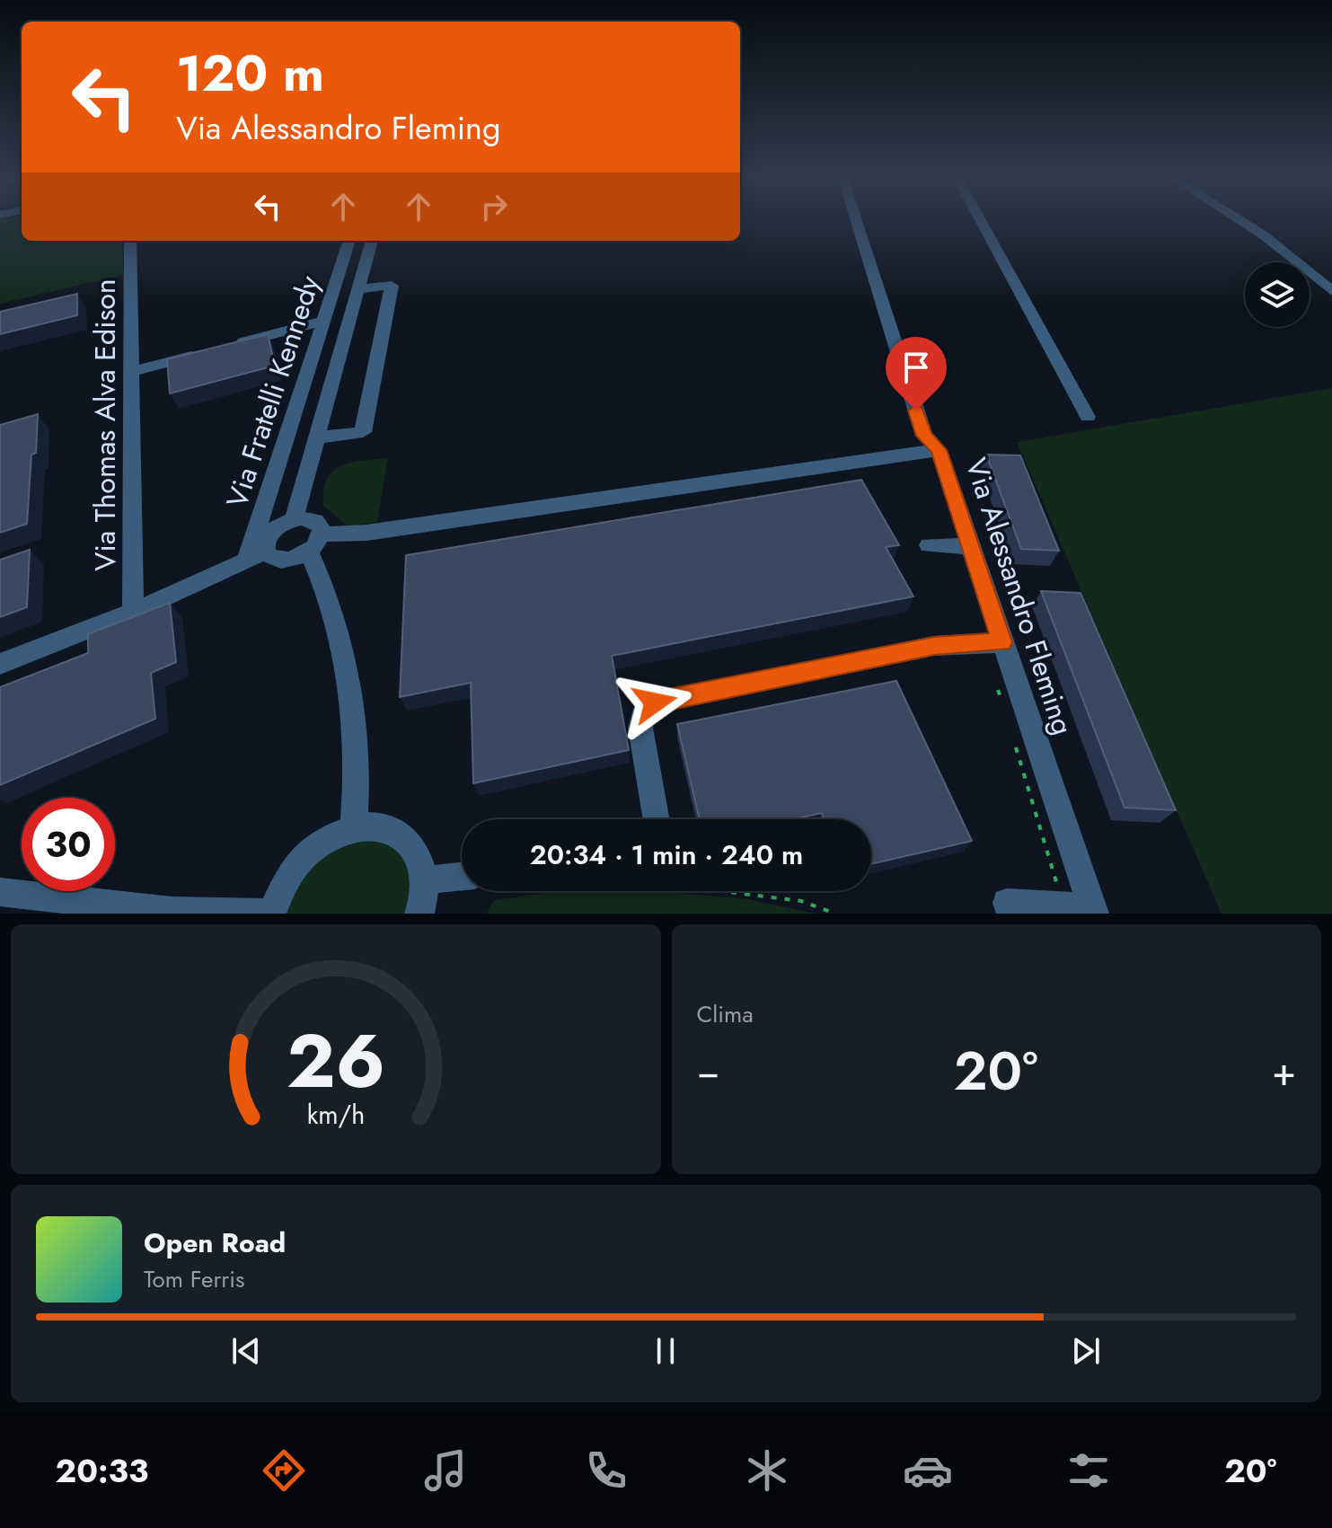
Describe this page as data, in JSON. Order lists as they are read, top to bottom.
{
  "streets": {
    "street": ["Via Fratelli Kennedy", "Via Thomas Alva Edison", "Via Alessandro Fleming"]
  },
  "page": {
    "turn": ["120 m", "Via Alessandro Fleming"],
    "limit": "30",
    "trip": "20:34 · 1 min · 240 m",
    "tile": "Clima",
    "heat": ["−", "20°", "+"],
    "song": ["Open Road", "Tom Ferris"],
    "tabs": ["20:33", "20°"],
    "gauge": ["26", "km/h"]
  }
}
